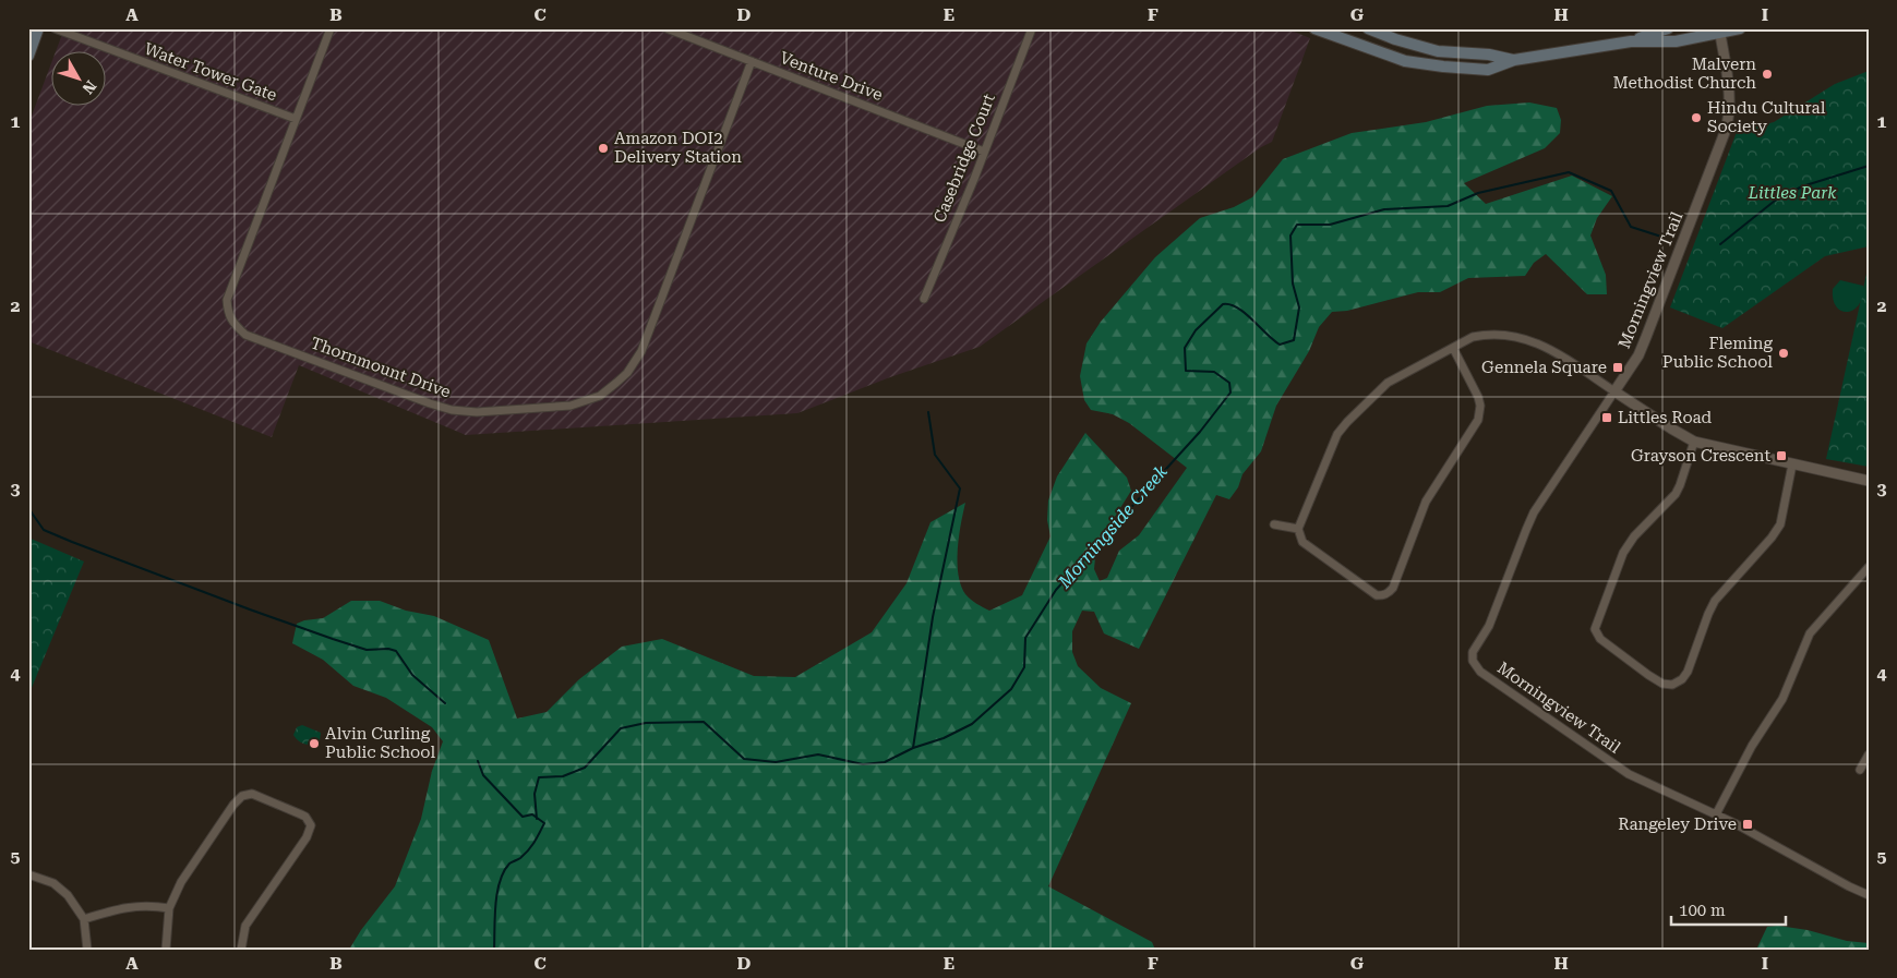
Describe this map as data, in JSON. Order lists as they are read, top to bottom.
{
  "streets": {
    "street": [
      "Water Tower Gate",
      "Venture Drive",
      "Casebridge Court",
      "Morningview Trail",
      "Thornmount Drive"
    ]
  },
  "crossings": [
    ["Water Tower Gate", "Thornmount Drive"],
    ["Venture Drive", "Casebridge Court"],
    ["Venture Drive", "Thornmount Drive"]
  ],
  "water": ["Morningside Creek"],
  "parks": ["Littles Park"],
  "places": {
    "other": [
      "Malvern Methodist Church",
      "Hindu Cultural Society",
      "Amazon DOI2 Delivery Station",
      "Fleming Public School",
      "Alvin Curling Public School"
    ],
    "transit": [
      "Gennela Square",
      "Littles Road",
      "Grayson Crescent",
      "Rangeley Drive"
    ]
  },
  "scale_bar": "100 m",
  "north": "bottom right",
  "grid": {
    "columns": [
      "A",
      "B",
      "C",
      "D",
      "E",
      "F",
      "G",
      "H",
      "I"
    ],
    "rows": [
      "1",
      "2",
      "3",
      "4",
      "5"
    ]
  }
}
